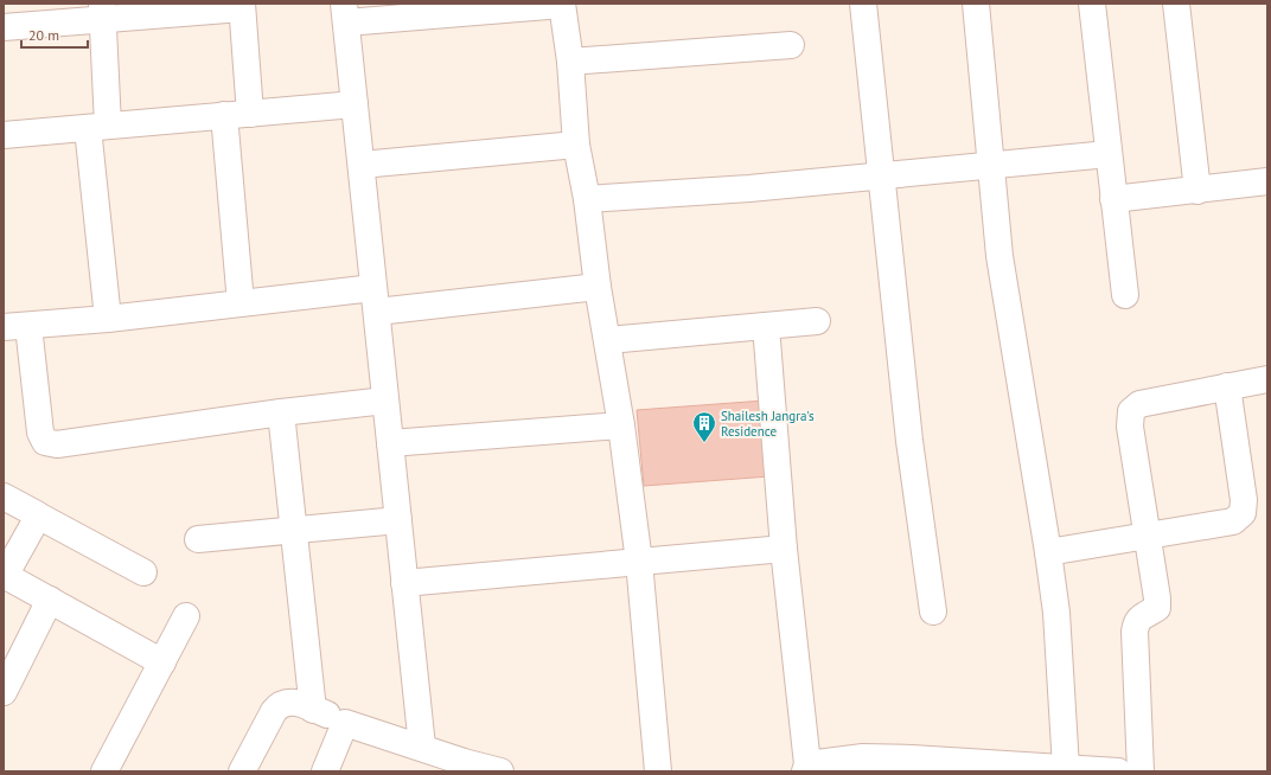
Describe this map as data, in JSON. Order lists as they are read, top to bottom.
{
  "places": {
    "building": ["Shailesh Jangra's Residence"]
  },
  "scale_bar": "20 m"
}
